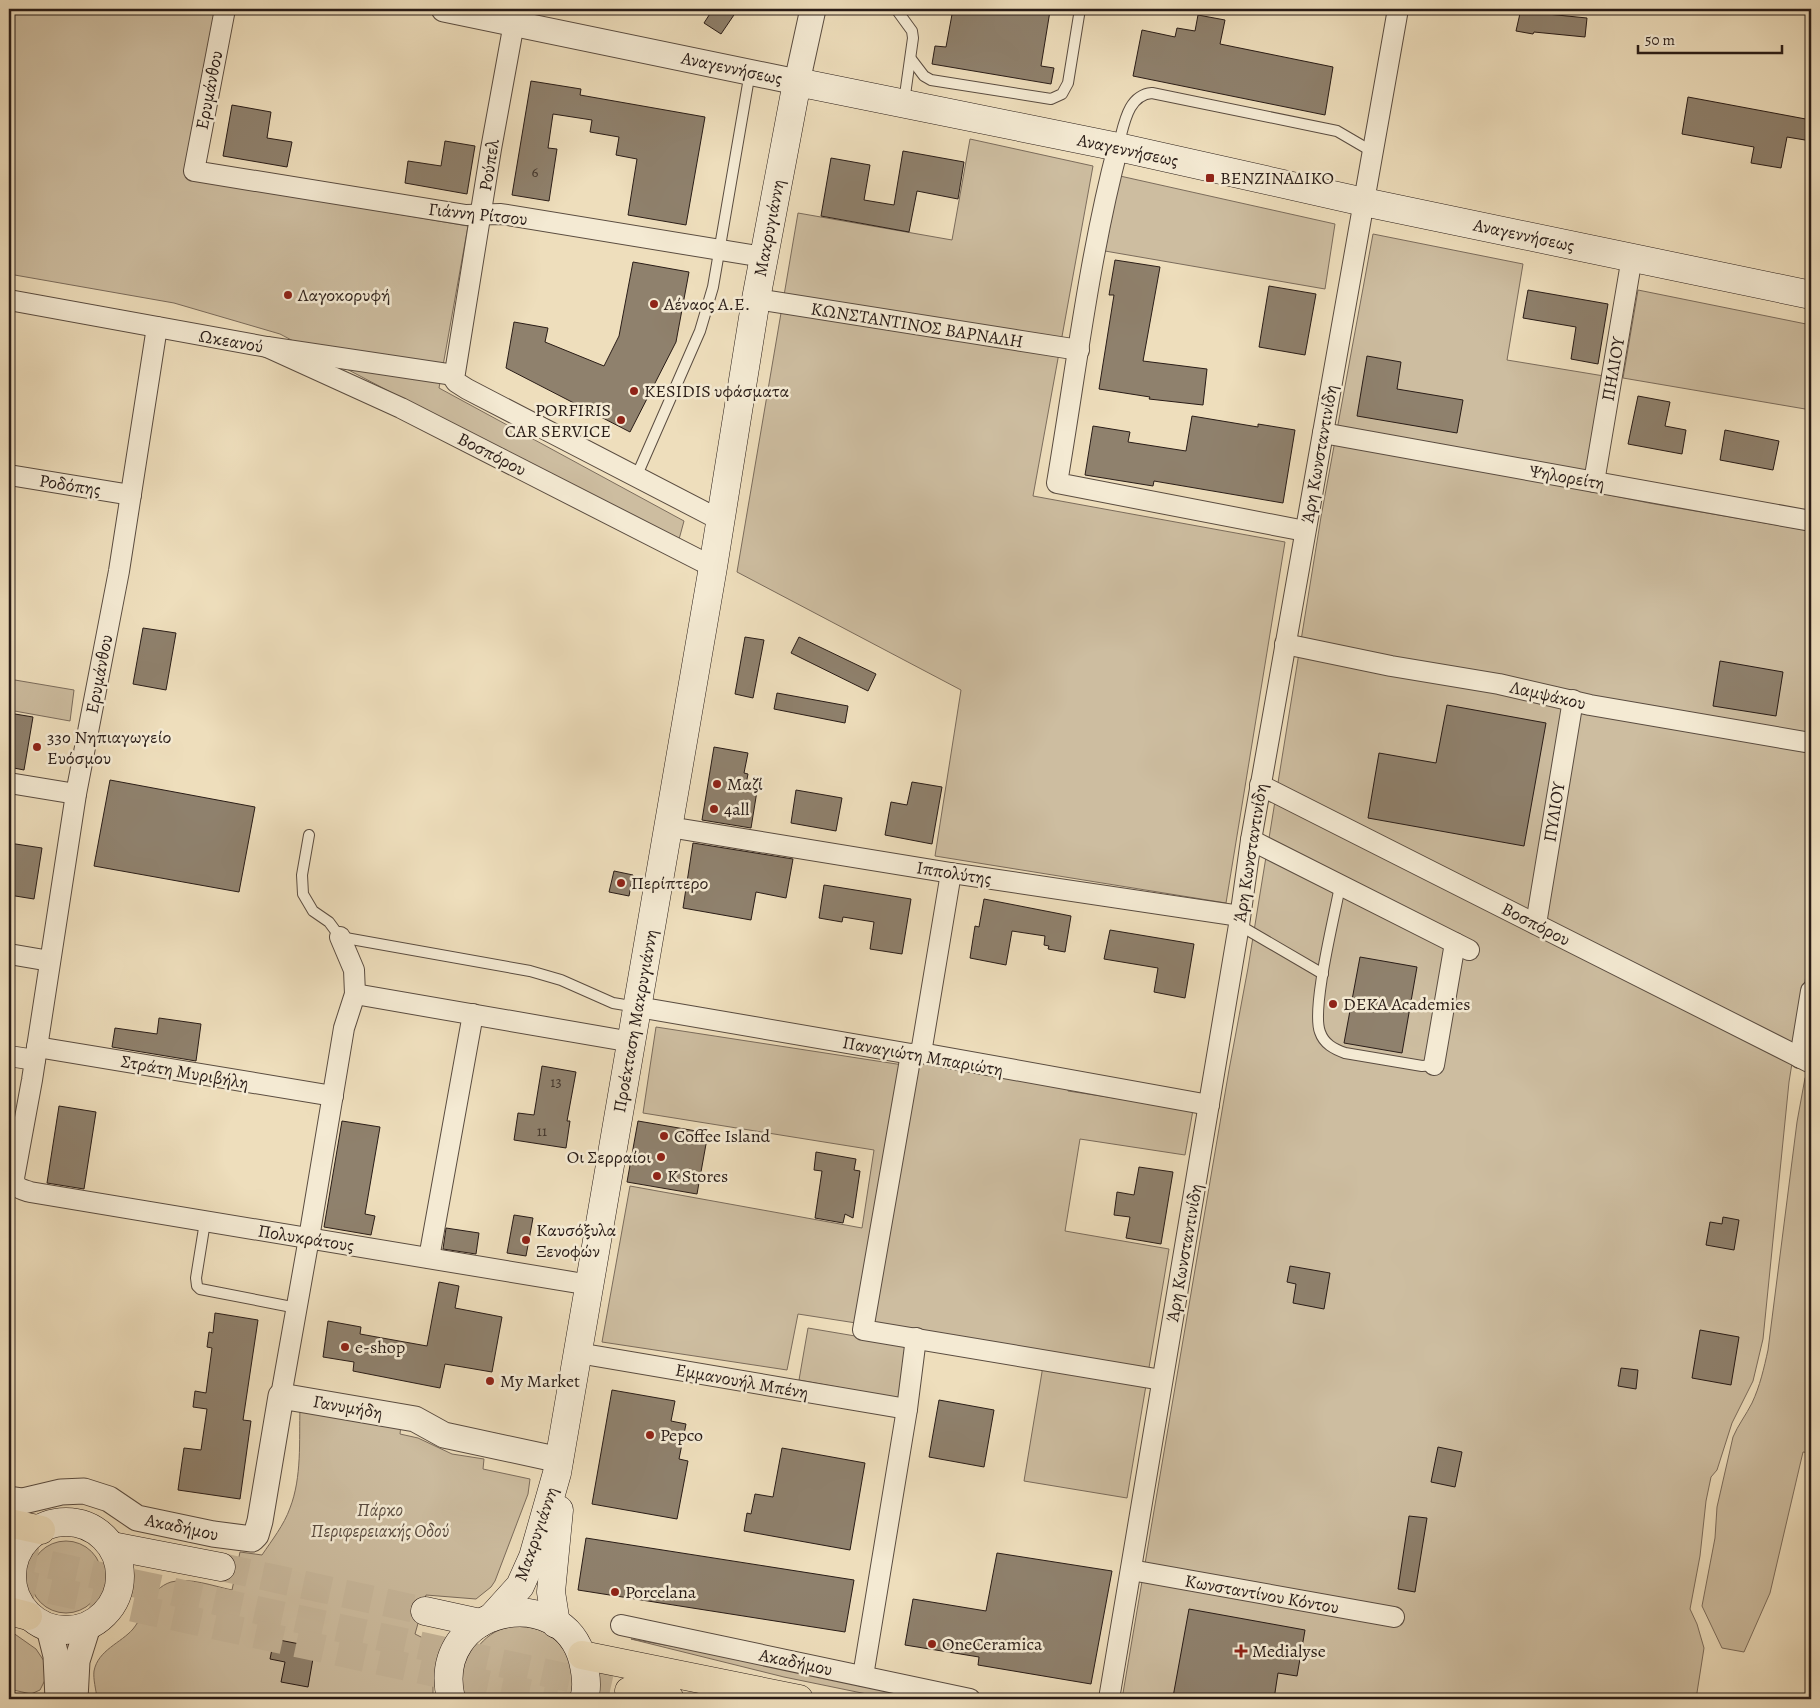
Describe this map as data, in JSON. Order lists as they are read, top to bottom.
{
  "streets": {
    "main road": ["Αναγεννήσεως", "Μακρυγιάννη", "Προέκταση Μακρυγιάννη"],
    "street": [
      "Ερυμάνθου",
      "Ρούπελ",
      "Γιάννη Ρίτσου",
      "ΚΩΝΣΤΑΝΤΙΝΟΣ ΒΑΡΝΑΛΗ",
      "Ωκεανού",
      "ΠΗΛΙΟΥ",
      "Βοσπόρου",
      "Άρη Κωνσταντινίδη",
      "Ψηλορείτη",
      "Ροδόπης",
      "Λαμψάκου",
      "ΠΥΛΙΟΥ",
      "Ιππολύτης",
      "Παναγιώτη Μπαριώτη",
      "Στράτη Μυριβήλη",
      "Πολυκράτους",
      "Εμμανουήλ Μπένη",
      "Γανυμήδη",
      "Ακαδήμου",
      "Κωνσταντίνου Κόντου"
    ]
  },
  "crossings": [
    ["Αναγεννήσεως", "Ρούπελ"],
    ["Αναγεννήσεως", "Μακρυγιάννη"],
    ["Αναγεννήσεως", "ΠΗΛΙΟΥ"],
    ["Αναγεννήσεως", "Άρη Κωνσταντινίδη"],
    ["Ερυμάνθου", "Γιάννη Ρίτσου"],
    ["Ερυμάνθου", "Ωκεανού"],
    ["Ερυμάνθου", "Ροδόπης"],
    ["Ερυμάνθου", "Στράτη Μυριβήλη"],
    ["Ερυμάνθου", "Πολυκράτους"],
    ["Ρούπελ", "Γιάννη Ρίτσου"],
    ["Ρούπελ", "Ωκεανού"],
    ["Γιάννη Ρίτσου", "Μακρυγιάννη"],
    ["Μακρυγιάννη", "ΚΩΝΣΤΑΝΤΙΝΟΣ ΒΑΡΝΑΛΗ"],
    ["Μακρυγιάννη", "Βοσπόρου"],
    ["Μακρυγιάννη", "Προέκταση Μακρυγιάννη"],
    ["Μακρυγιάννη", "Γανυμήδη"],
    ["Ωκεανού", "Βοσπόρου"],
    ["ΠΗΛΙΟΥ", "Ψηλορείτη"],
    ["Βοσπόρου", "Άρη Κωνσταντινίδη"],
    ["Βοσπόρου", "ΠΥΛΙΟΥ"],
    ["Βοσπόρου", "Προέκταση Μακρυγιάννη"],
    ["Άρη Κωνσταντινίδη", "Ψηλορείτη"],
    ["Άρη Κωνσταντινίδη", "Λαμψάκου"],
    ["Άρη Κωνσταντινίδη", "Ιππολύτης"],
    ["Άρη Κωνσταντινίδη", "Παναγιώτη Μπαριώτη"],
    ["Άρη Κωνσταντινίδη", "Κωνσταντίνου Κόντου"],
    ["Λαμψάκου", "ΠΥΛΙΟΥ"],
    ["Ιππολύτης", "Προέκταση Μακρυγιάννη"],
    ["Προέκταση Μακρυγιάννη", "Παναγιώτη Μπαριώτη"],
    ["Προέκταση Μακρυγιάννη", "Πολυκράτους"],
    ["Προέκταση Μακρυγιάννη", "Εμμανουήλ Μπένη"],
    ["Προέκταση Μακρυγιάννη", "Γανυμήδη"],
    ["Γανυμήδη", "Ακαδήμου"]
  ],
  "parks": ["Πάρκο Περιφερειακής Οδού"],
  "places": {
    "transit": ["ΒΕΝΖΙΝΑΔΙΚΟ"],
    "other": [
      "Λαγοκορυφή",
      "Αέναος Α.Ε.",
      "KESIDIS υφάσματα",
      "PORFIRIS CAR SERVICE",
      "33ο Νηπιαγωγείο Ευόσμου",
      "Μαζί",
      "4all",
      "Περίπτερο",
      "DEKA Academies",
      "Coffee Island",
      "Οι Σερραίοι",
      "K Stores",
      "Καυσόξυλα Ξενοφών",
      "e-shop",
      "Μy Μarket",
      "Pepco",
      "Porcelana",
      "OneCeramica"
    ],
    "health": ["Medialyse"]
  },
  "house_numbers": ["6", "13", "11"],
  "scale_bar": "50 m"
}
